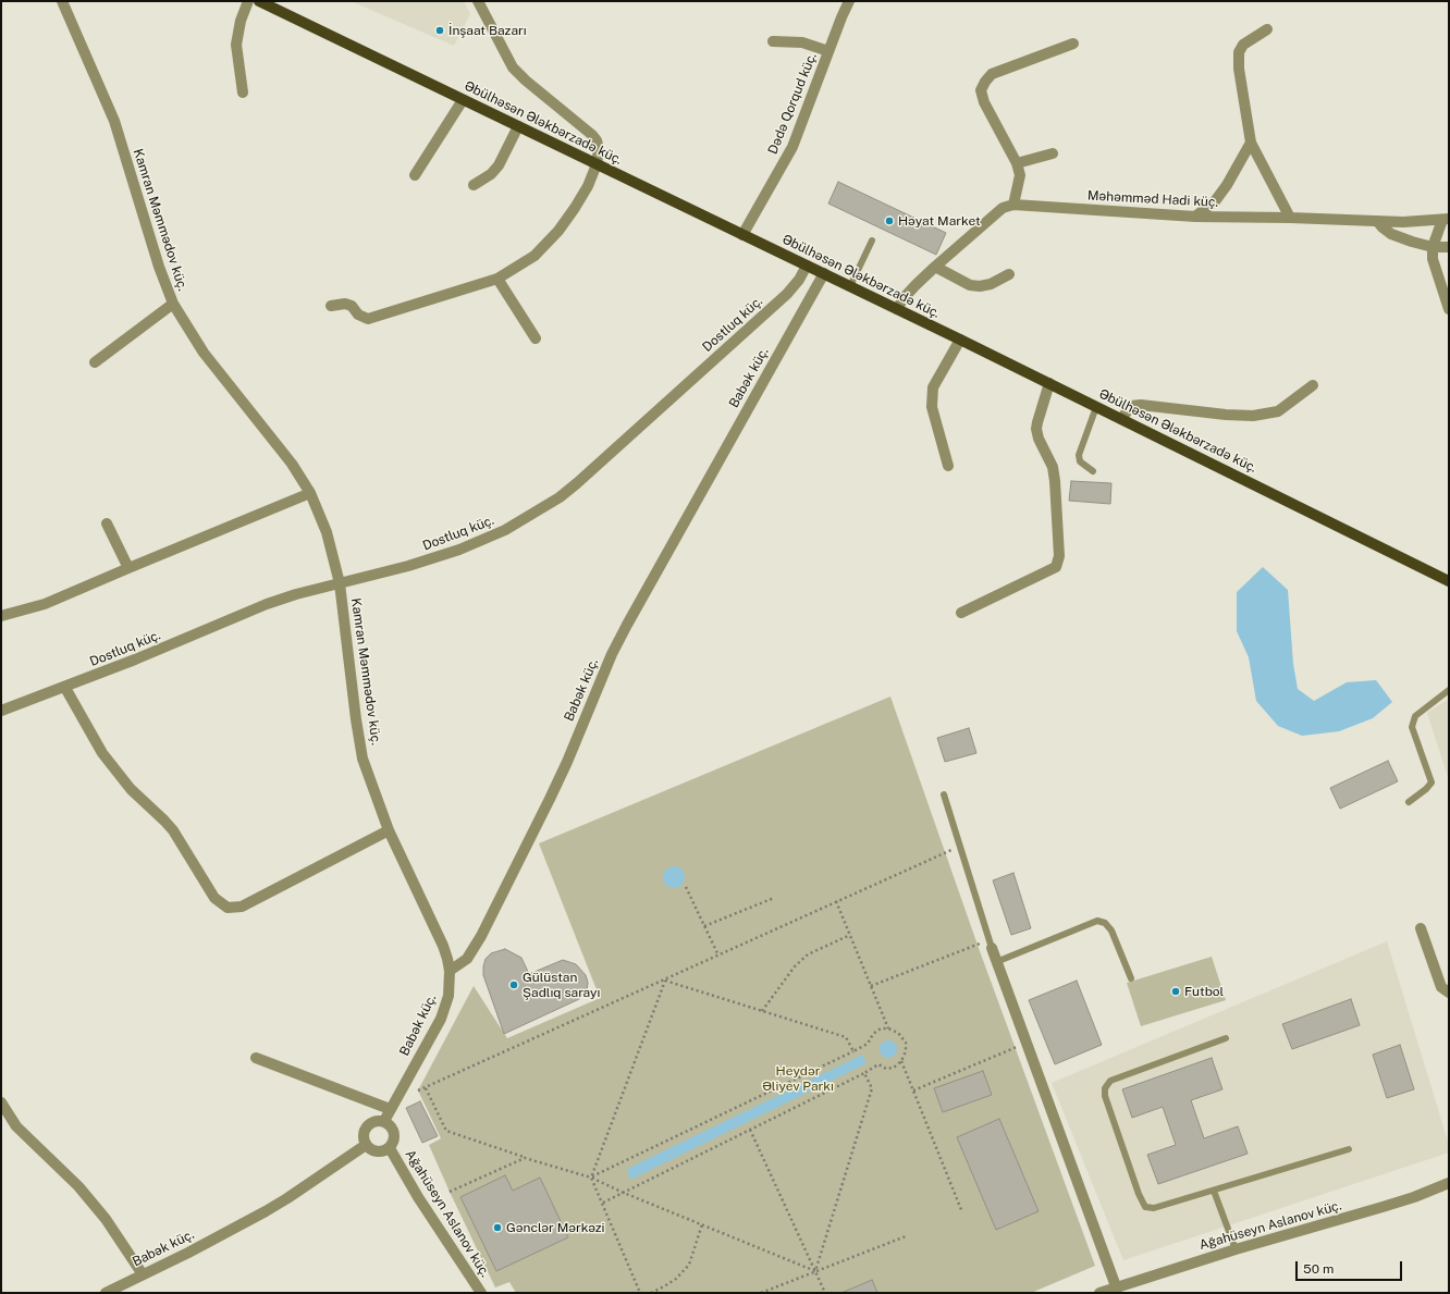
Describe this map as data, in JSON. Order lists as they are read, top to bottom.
{
  "streets": {
    "main road": ["Əbülhəsən Ələkbərzadə küç."],
    "street": [
      "Dədə Qorqud küç.",
      "Məhəmməd Hadi küç.",
      "Kamran Məmmədov küç.",
      "Dostluq küç.",
      "Babək küç.",
      "Ağahüseyn Aslanov küç."
    ]
  },
  "crossings": [
    ["Dədə Qorqud küç.", "Əbülhəsən Ələkbərzadə küç."],
    ["Əbülhəsən Ələkbərzadə küç.", "Dostluq küç."],
    ["Əbülhəsən Ələkbərzadə küç.", "Babək küç."],
    ["Kamran Məmmədov küç.", "Dostluq küç."],
    ["Kamran Məmmədov küç.", "Babək küç."],
    ["Babək küç.", "Ağahüseyn Aslanov küç."]
  ],
  "parks": ["Heydər Əliyev Parkı"],
  "places": [
    "İnşaat Bazarı",
    "Həyat Market",
    "Gülüstan Şadlıq sarayı",
    "Futbol",
    "Gənclər Mərkəzi"
  ],
  "scale_bar": "50 m"
}
